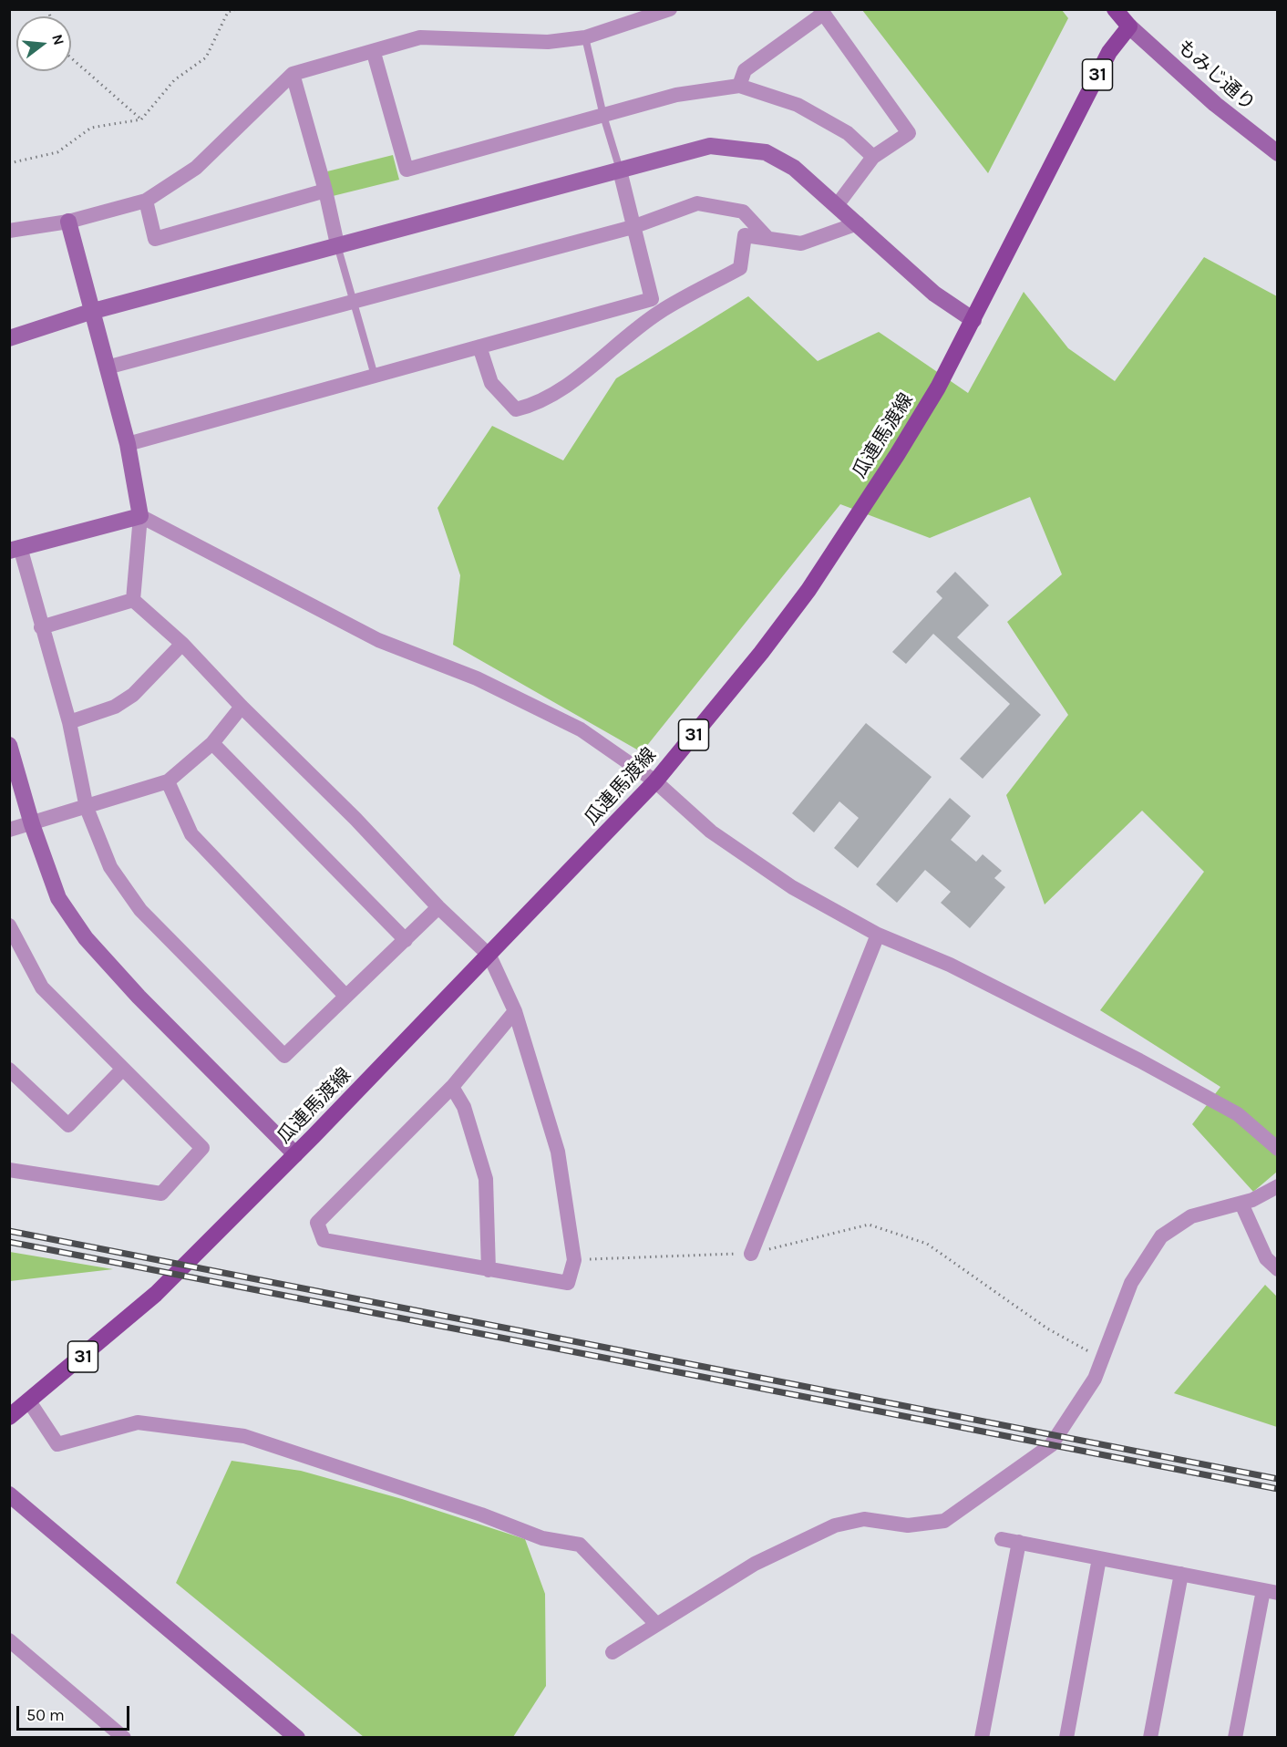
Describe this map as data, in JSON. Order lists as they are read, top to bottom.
{
  "streets": {
    "main road": ["31", "瓜連馬渡線"],
    "street": ["もみじ通り"]
  },
  "crossings": [
    ["もみじ通り", "瓜連馬渡線"]
  ],
  "scale_bar": "50 m",
  "north": "right"
}
